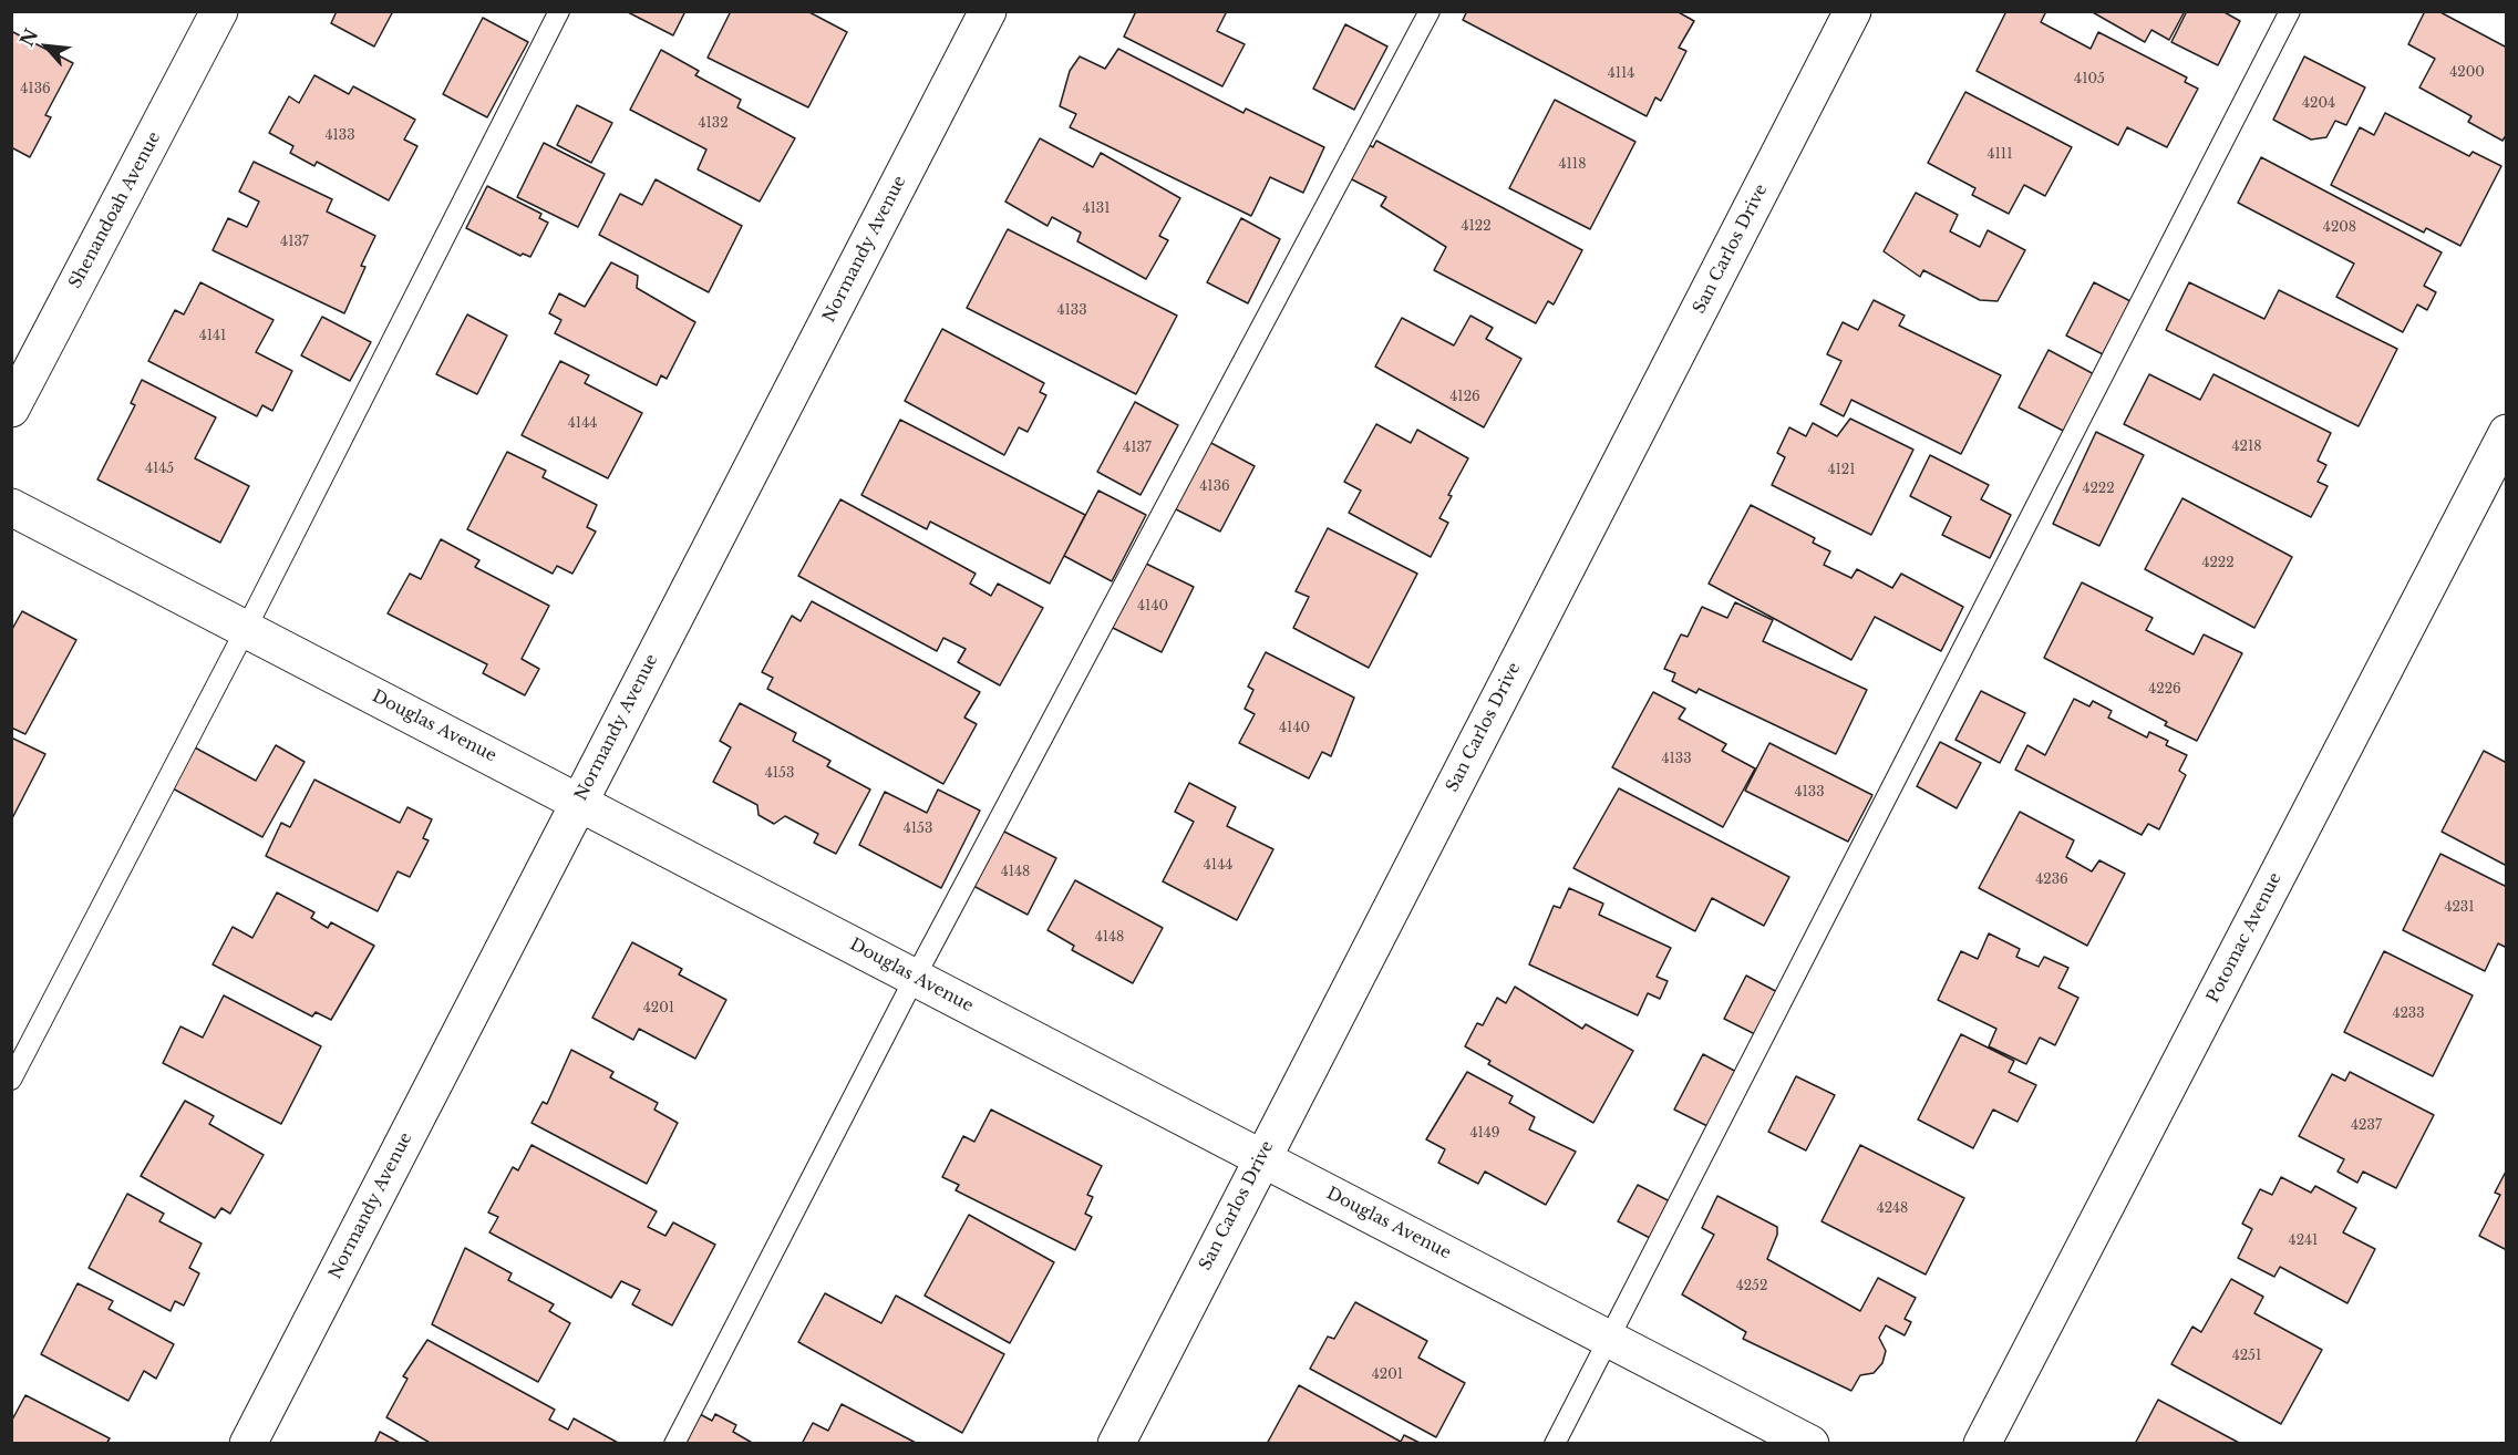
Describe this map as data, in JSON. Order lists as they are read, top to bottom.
{
  "streets": {
    "street": [
      "Shenandoah Avenue",
      "Normandy Avenue",
      "San Carlos Drive",
      "Douglas Avenue",
      "Potomac Avenue"
    ]
  },
  "crossings": [
    ["Normandy Avenue", "Douglas Avenue"],
    ["San Carlos Drive", "Douglas Avenue"]
  ],
  "house_numbers": [
    "4200",
    "4114",
    "4105",
    "4136",
    "4204",
    "4132",
    "4133",
    "4111",
    "4118",
    "4131",
    "4122",
    "4208",
    "4137",
    "4133",
    "4141",
    "4126",
    "4144",
    "4218",
    "4137",
    "4145",
    "4121",
    "4136",
    "4222",
    "4222",
    "4140",
    "4226",
    "4140",
    "4133",
    "4153",
    "4133",
    "4153",
    "4144",
    "4148",
    "4236",
    "4231",
    "4148",
    "4201",
    "4233",
    "4237",
    "4149",
    "4248",
    "4241",
    "4252",
    "4251",
    "4201"
  ],
  "north": "top left"
}
